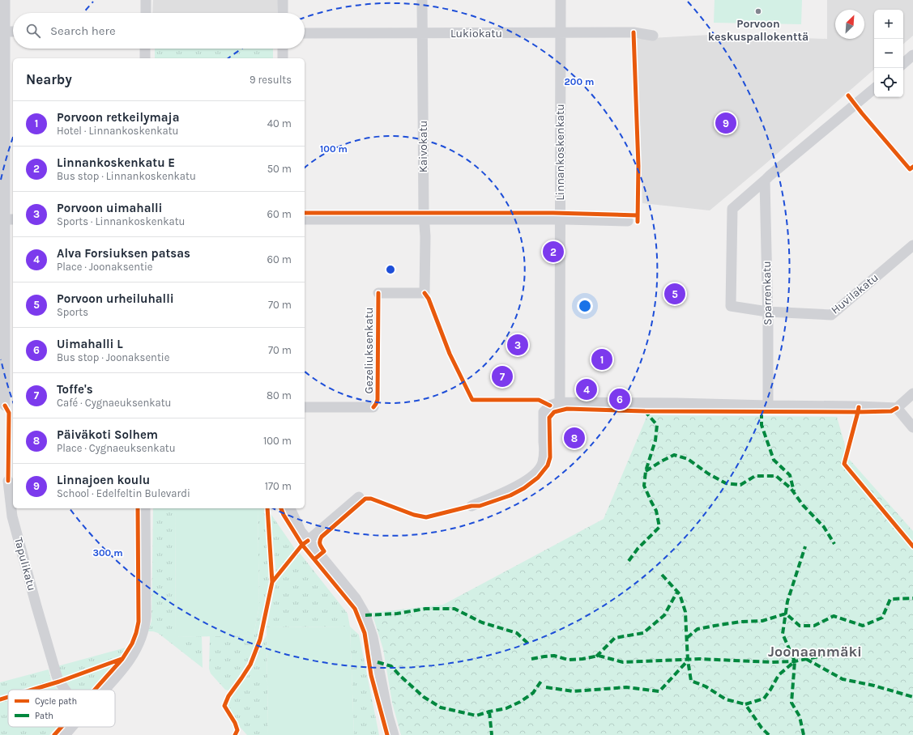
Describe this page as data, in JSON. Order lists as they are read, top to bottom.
{
  "streets": {
    "street": [
      "Lukiokatu",
      "Kaivokatu",
      "Linnankoskenkatu",
      "Sparrenkatu",
      "Huvilakatu",
      "Gezeliuksenkatu",
      "Tapulikatu"
    ]
  },
  "crossings": [
    ["Lukiokatu", "Kaivokatu"],
    ["Lukiokatu", "Linnankoskenkatu"],
    ["Kaivokatu", "Gezeliuksenkatu"],
    ["Sparrenkatu", "Huvilakatu"]
  ],
  "districts": ["Joonaanmäki"],
  "places": ["Porvoon keskuspallokenttä"],
  "legend": ["Cycle path", "Path"],
  "north": "top right",
  "page": {
    "map_buttons": ["+", "−"],
    "search": "Search here",
    "heading": ["Nearby", "9 results"],
    "list": [
      {
        "mark": "1",
        "name": "Porvoon retkeilymaja",
        "note": "Hotel · Linnankoskenkatu",
        "value": "40 m"
      },
      {
        "mark": "2",
        "name": "Linnankoskenkatu E",
        "note": "Bus stop · Linnankoskenkatu",
        "value": "50 m"
      },
      {
        "mark": "3",
        "name": "Porvoon uimahalli",
        "note": "Sports · Linnankoskenkatu",
        "value": "60 m"
      },
      {
        "mark": "4",
        "name": "Alva Forsiuksen patsas",
        "note": "Place · Joonaksentie",
        "value": "60 m"
      },
      {
        "mark": "5",
        "name": "Porvoon urheiluhalli",
        "note": "Sports",
        "value": "70 m"
      },
      {
        "mark": "6",
        "name": "Uimahalli L",
        "note": "Bus stop · Joonaksentie",
        "value": "70 m"
      },
      {
        "mark": "7",
        "name": "Toffe's",
        "note": "Café · Cygnaeuksenkatu",
        "value": "80 m"
      },
      {
        "mark": "8",
        "name": "Päiväkoti Solhem",
        "note": "Place · Cygnaeuksenkatu",
        "value": "100 m"
      },
      {
        "mark": "9",
        "name": "Linnajoen koulu",
        "note": "School · Edelfeltin Bulevardi",
        "value": "170 m"
      }
    ],
    "pins": [
      "9",
      "2",
      "5",
      "3",
      "1",
      "7",
      "4",
      "6",
      "8"
    ]
  },
  "rings": ["200 m", "100 m", "300 m"]
}
